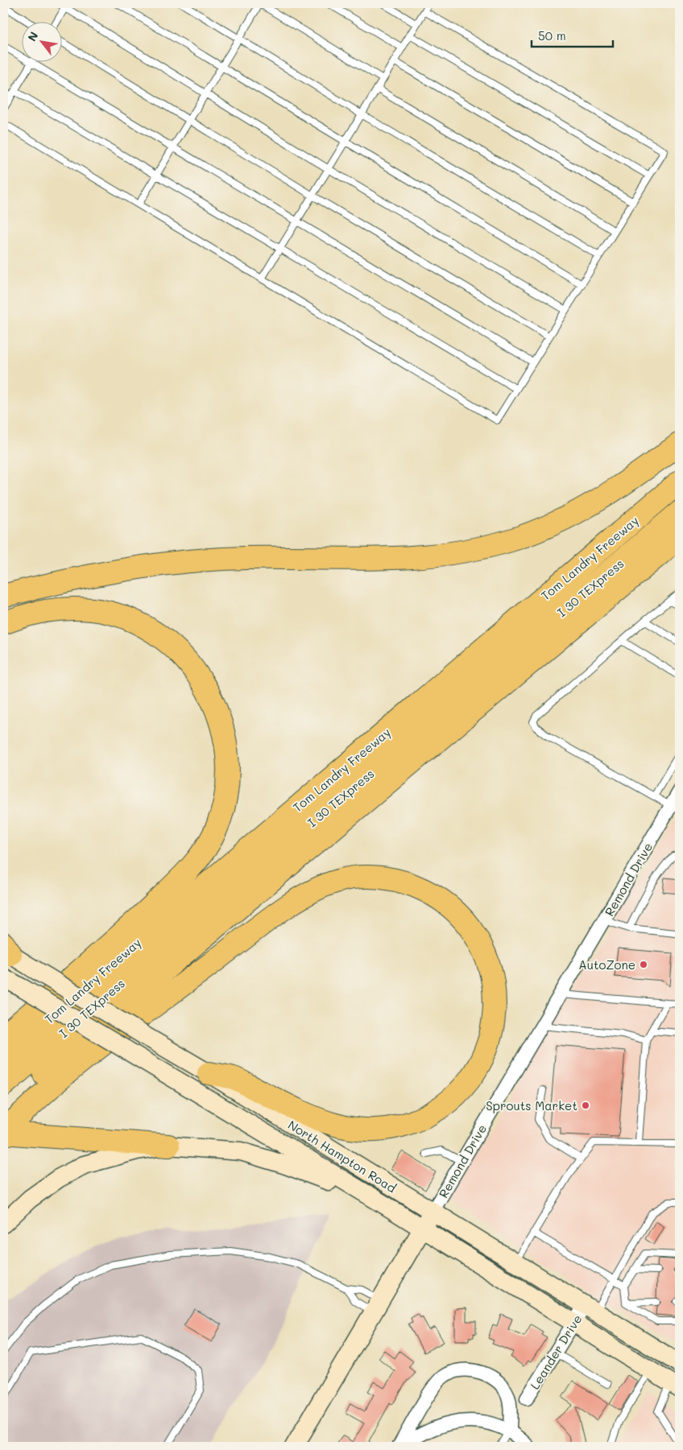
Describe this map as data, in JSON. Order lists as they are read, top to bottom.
{
  "streets": {
    "highway": ["Tom Landry Freeway", "I 30 TEXpress"],
    "main road": ["Remond Drive", "North Hampton Road"],
    "street": ["Leander Drive"]
  },
  "crossings": [
    ["Remond Drive", "North Hampton Road"],
    ["North Hampton Road", "Leander Drive"]
  ],
  "places": ["AutoZone", "Sprouts Market"],
  "scale_bar": "50 m",
  "north": "top left"
}
